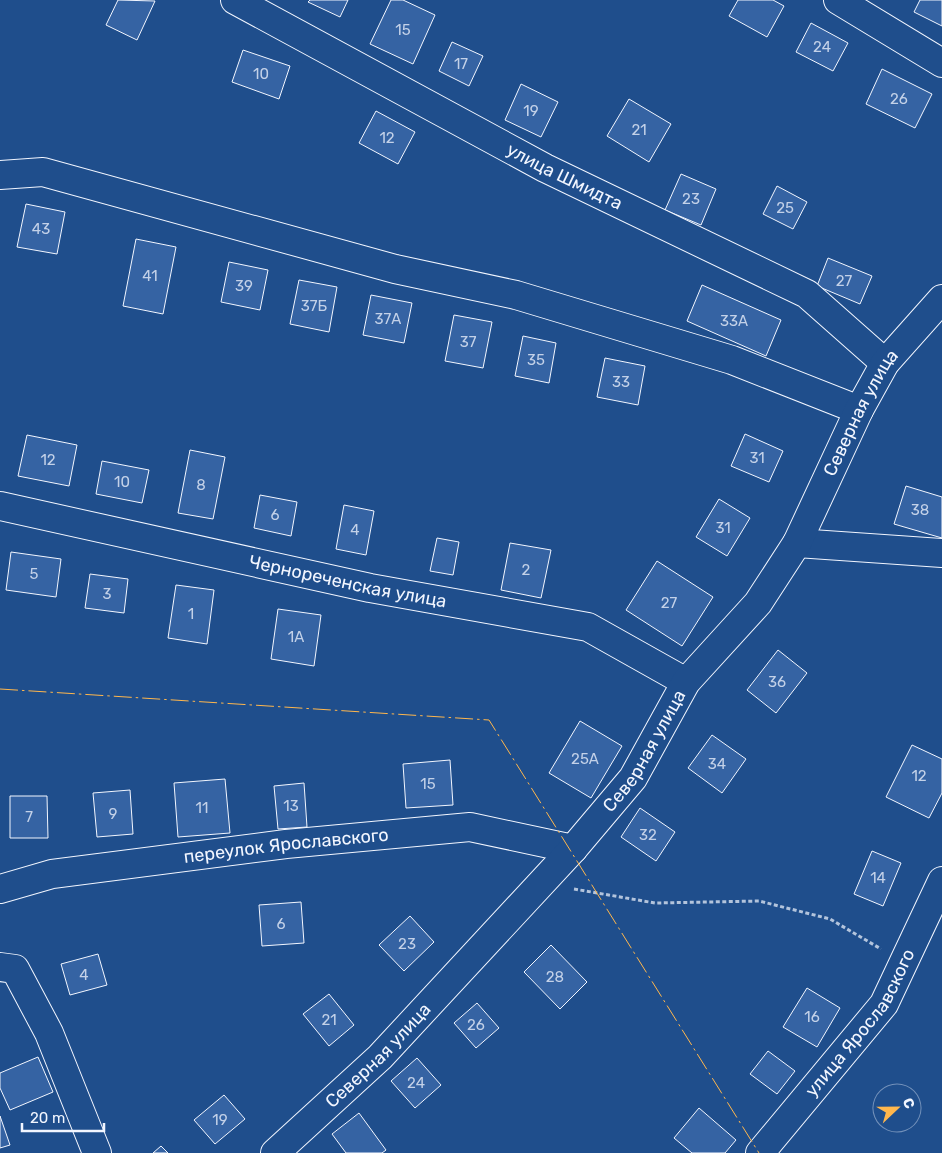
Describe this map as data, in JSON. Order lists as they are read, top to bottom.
{
  "streets": {
    "street": [
      "улица Шмидта",
      "Северная улица",
      "Чернореченская улица",
      "переулок Ярославского",
      "улица Ярославского"
    ]
  },
  "crossings": [
    ["улица Шмидта", "Северная улица"],
    ["Северная улица", "Чернореченская улица"],
    ["Северная улица", "переулок Ярославского"]
  ],
  "house_numbers": [
    "15",
    "24",
    "17",
    "10",
    "26",
    "19",
    "21",
    "12",
    "23",
    "25",
    "43",
    "41",
    "27",
    "39",
    "37Б",
    "37А",
    "33А",
    "37",
    "35",
    "33",
    "31",
    "12",
    "10",
    "8",
    "38",
    "6",
    "31",
    "4",
    "2",
    "5",
    "3",
    "27",
    "1",
    "1А",
    "36",
    "25А",
    "34",
    "12",
    "15",
    "13",
    "11",
    "9",
    "7",
    "32",
    "14",
    "6",
    "23",
    "4",
    "28",
    "16",
    "21",
    "26",
    "24",
    "19"
  ],
  "scale_bar": "20 m",
  "north": "right"
}
